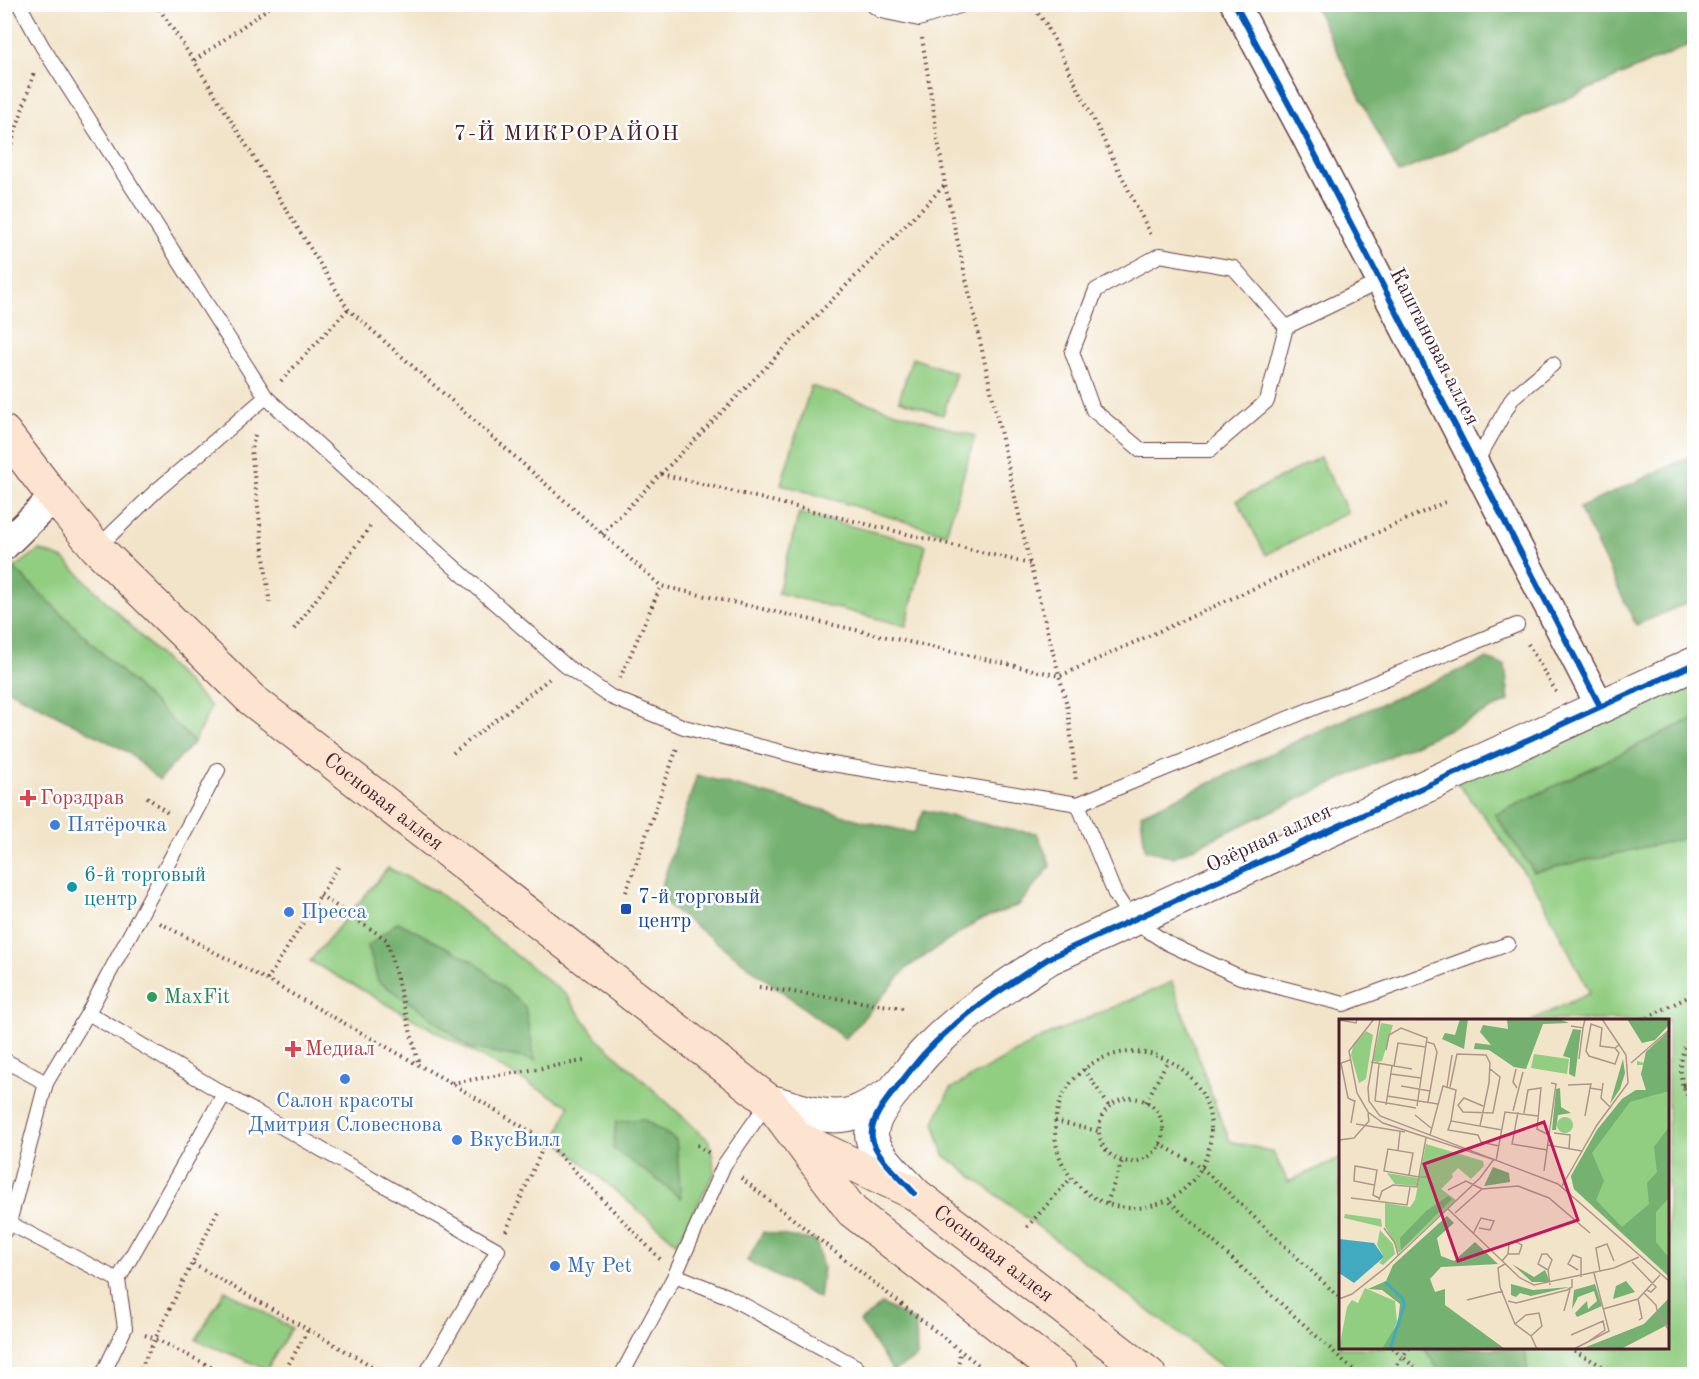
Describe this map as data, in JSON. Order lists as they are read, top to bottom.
{
  "streets": {
    "main road": ["Сосновая аллея"],
    "street": ["Каштановая аллея", "Озёрная аллея"]
  },
  "crossings": [
    ["Каштановая аллея", "Озёрная аллея"]
  ],
  "districts": ["7-Й МИКРОРАЙОН"],
  "places": {
    "health": ["Горздрав", "Медиал"],
    "other": [
      "Пятёрочка",
      "6-й торговый центр",
      "Пресса",
      "MaxFit",
      "Салон красоты Дмитрия Словеснова",
      "ВкусВилл",
      "My Pet"
    ],
    "transit": ["7-й торговый центр"]
  }
}
